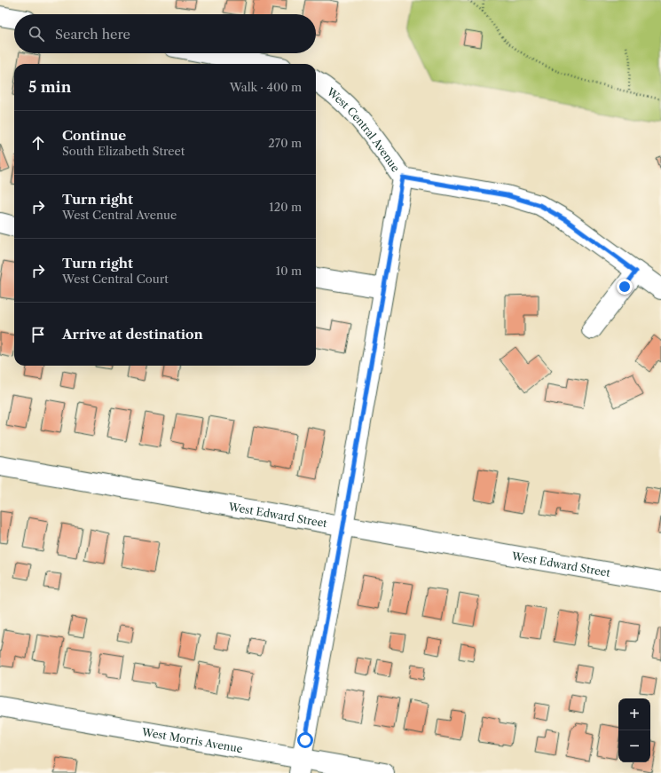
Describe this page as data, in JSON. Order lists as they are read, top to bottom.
{
  "streets": {
    "street": ["West Central Avenue", "West Edward Street", "West Morris Avenue"]
  },
  "page": {
    "search": "Search here",
    "heading": ["5 min", "Walk · 400 m"],
    "list": [
      ["Continue", "South Elizabeth Street", "270 m"],
      ["Turn right", "West Central Avenue", "120 m"],
      ["Turn right", "West Central Court", "10 m"],
      "Arrive at destination"
    ],
    "map_buttons": ["+", "−"]
  }
}
